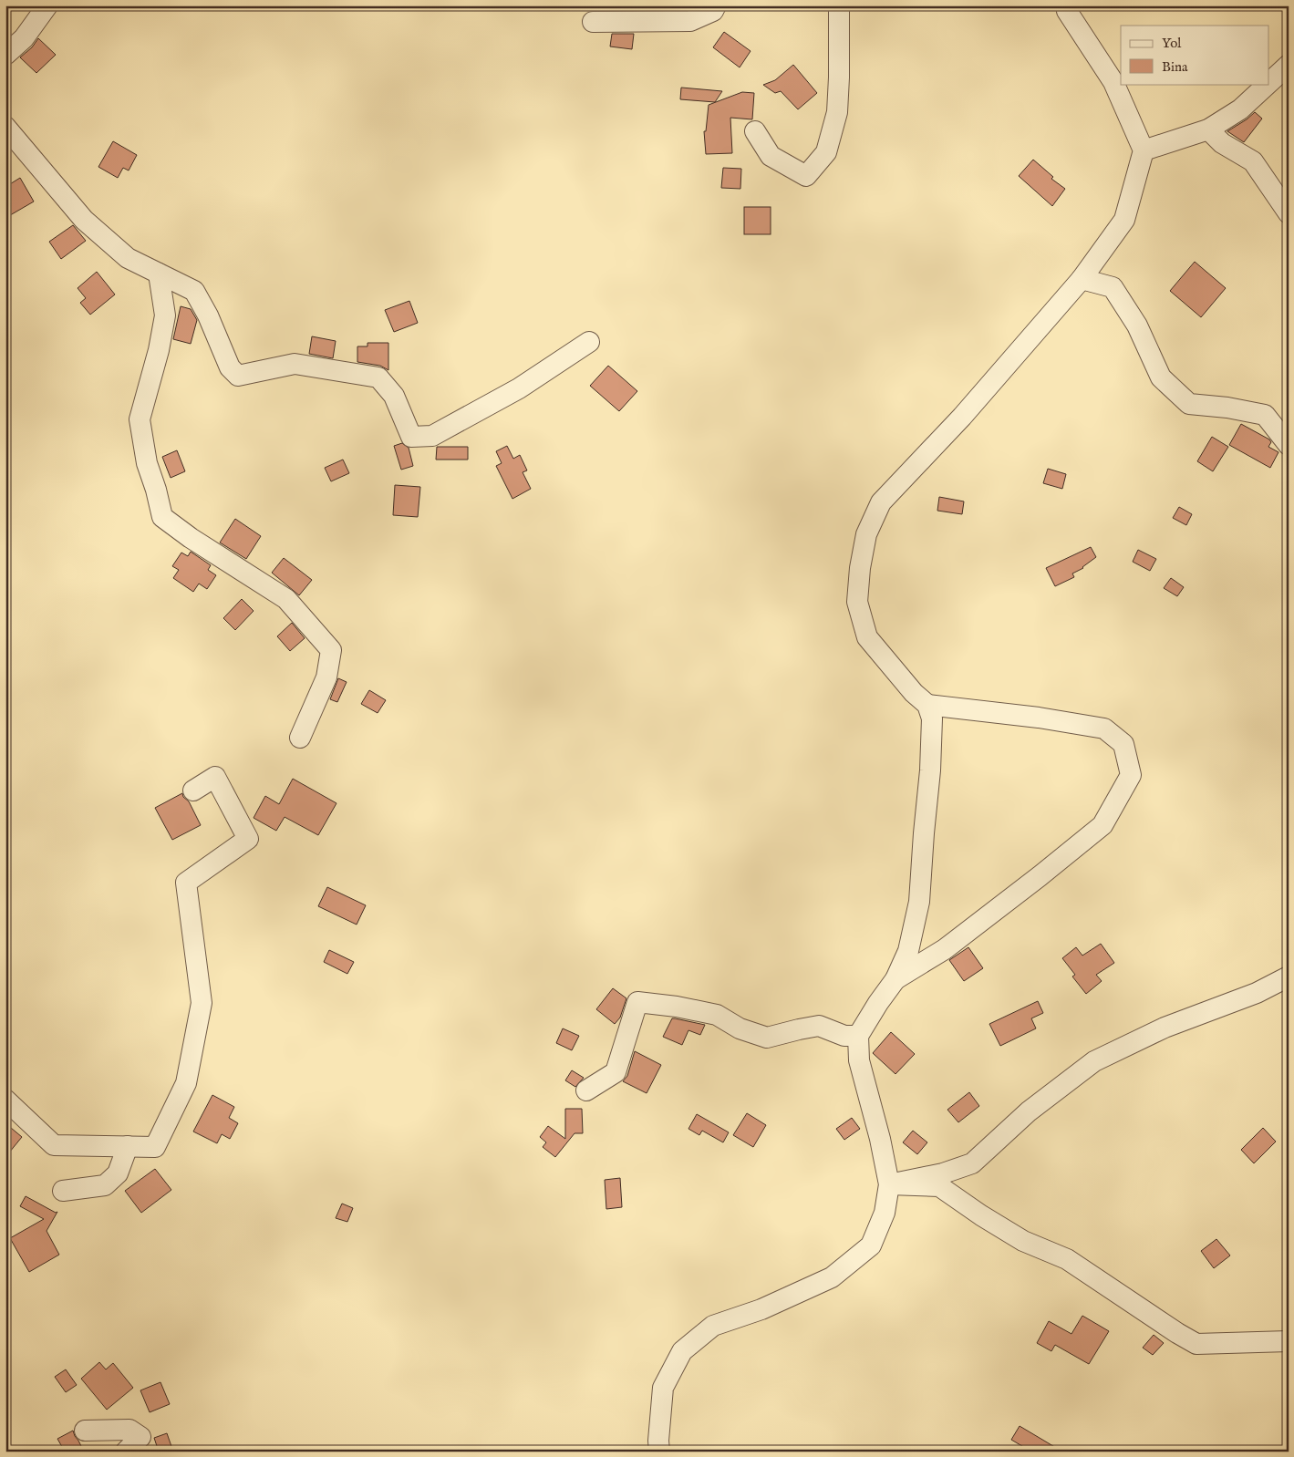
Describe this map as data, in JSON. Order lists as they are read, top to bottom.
{
  "legend": ["Yol", "Bina"]
}
